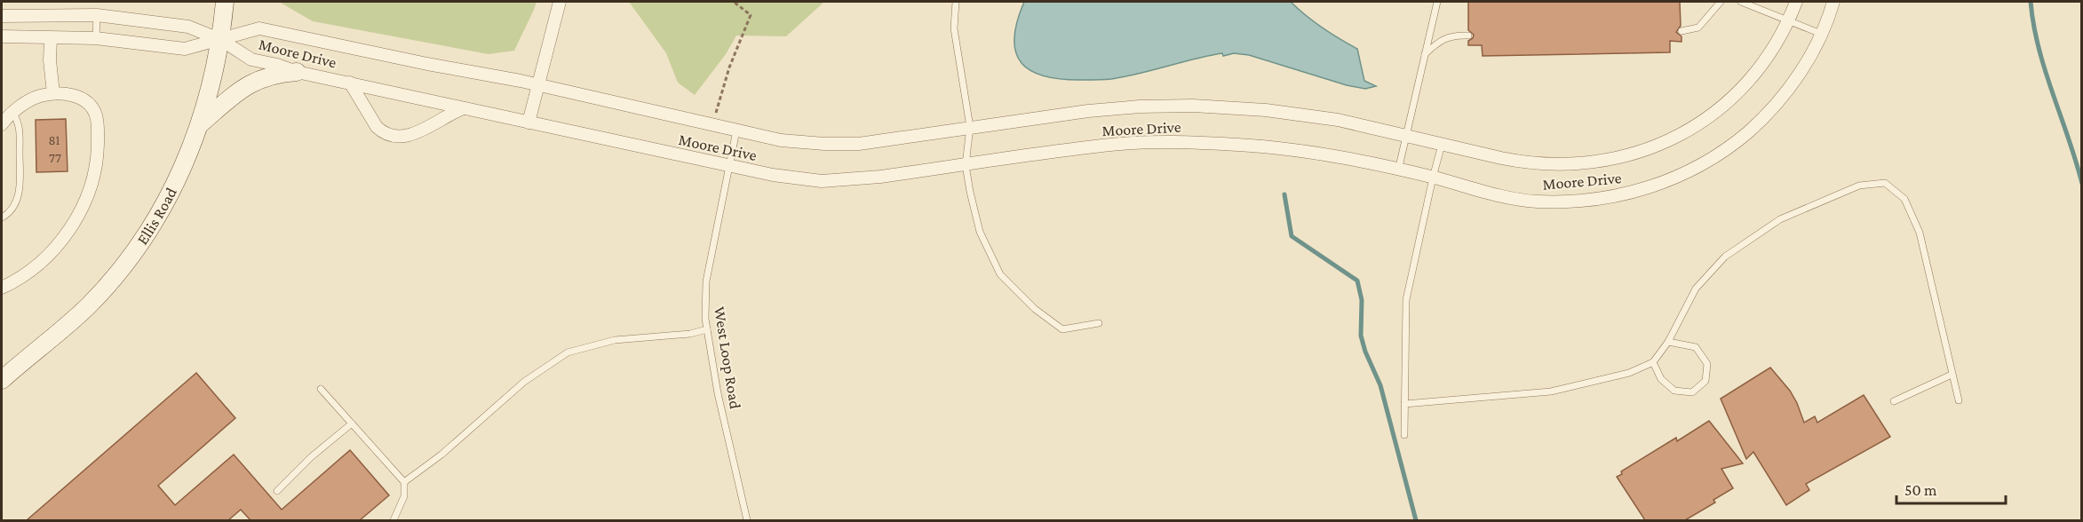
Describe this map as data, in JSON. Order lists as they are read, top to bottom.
{
  "streets": {
    "main road": ["Ellis Road"],
    "street": ["Moore Drive"],
    "lane": ["West Loop Road"]
  },
  "crossings": [
    ["Moore Drive", "Ellis Road"],
    ["Moore Drive", "West Loop Road"]
  ],
  "house_numbers": ["81", "77"],
  "scale_bar": "50 m"
}
